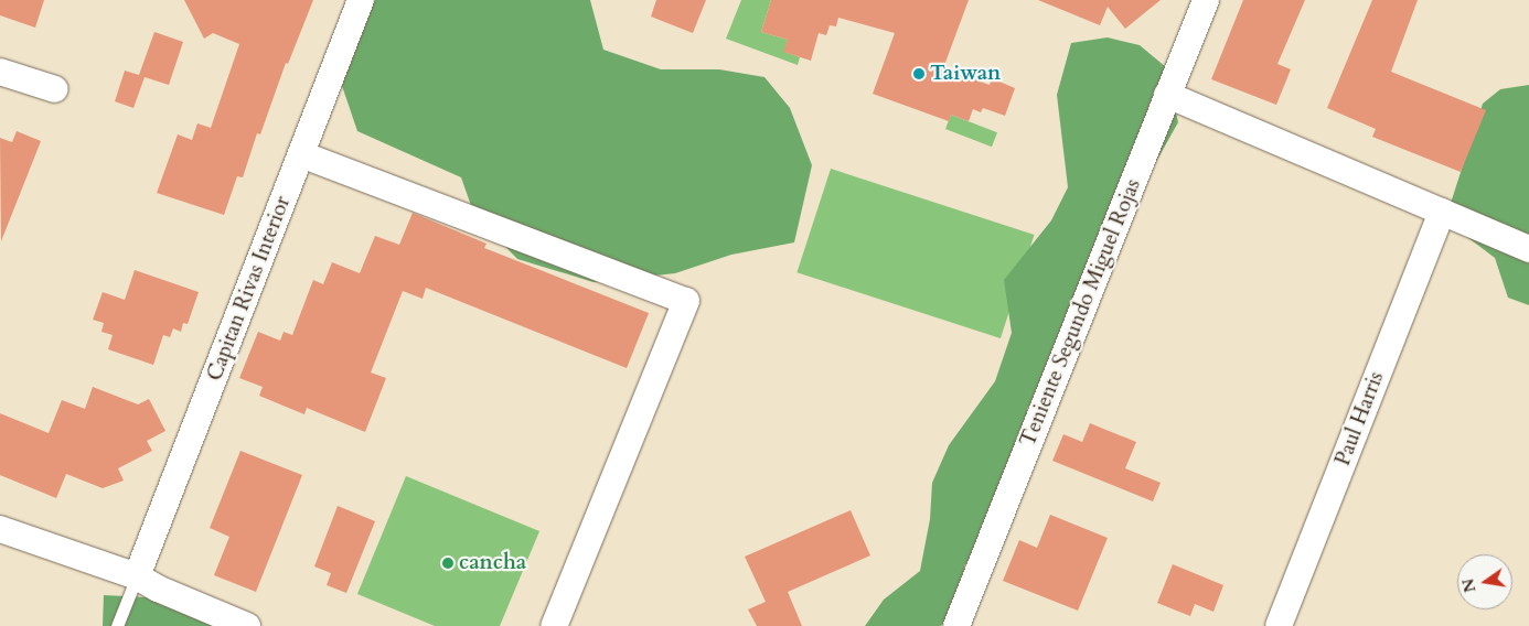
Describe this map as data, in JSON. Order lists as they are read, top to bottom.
{
  "streets": {
    "street": ["Capitan Rivas Interior", "Teniente Segundo Miguel Rojas", "Paul Harris"]
  },
  "places": ["Taiwan", "cancha"],
  "north": "left"
}
